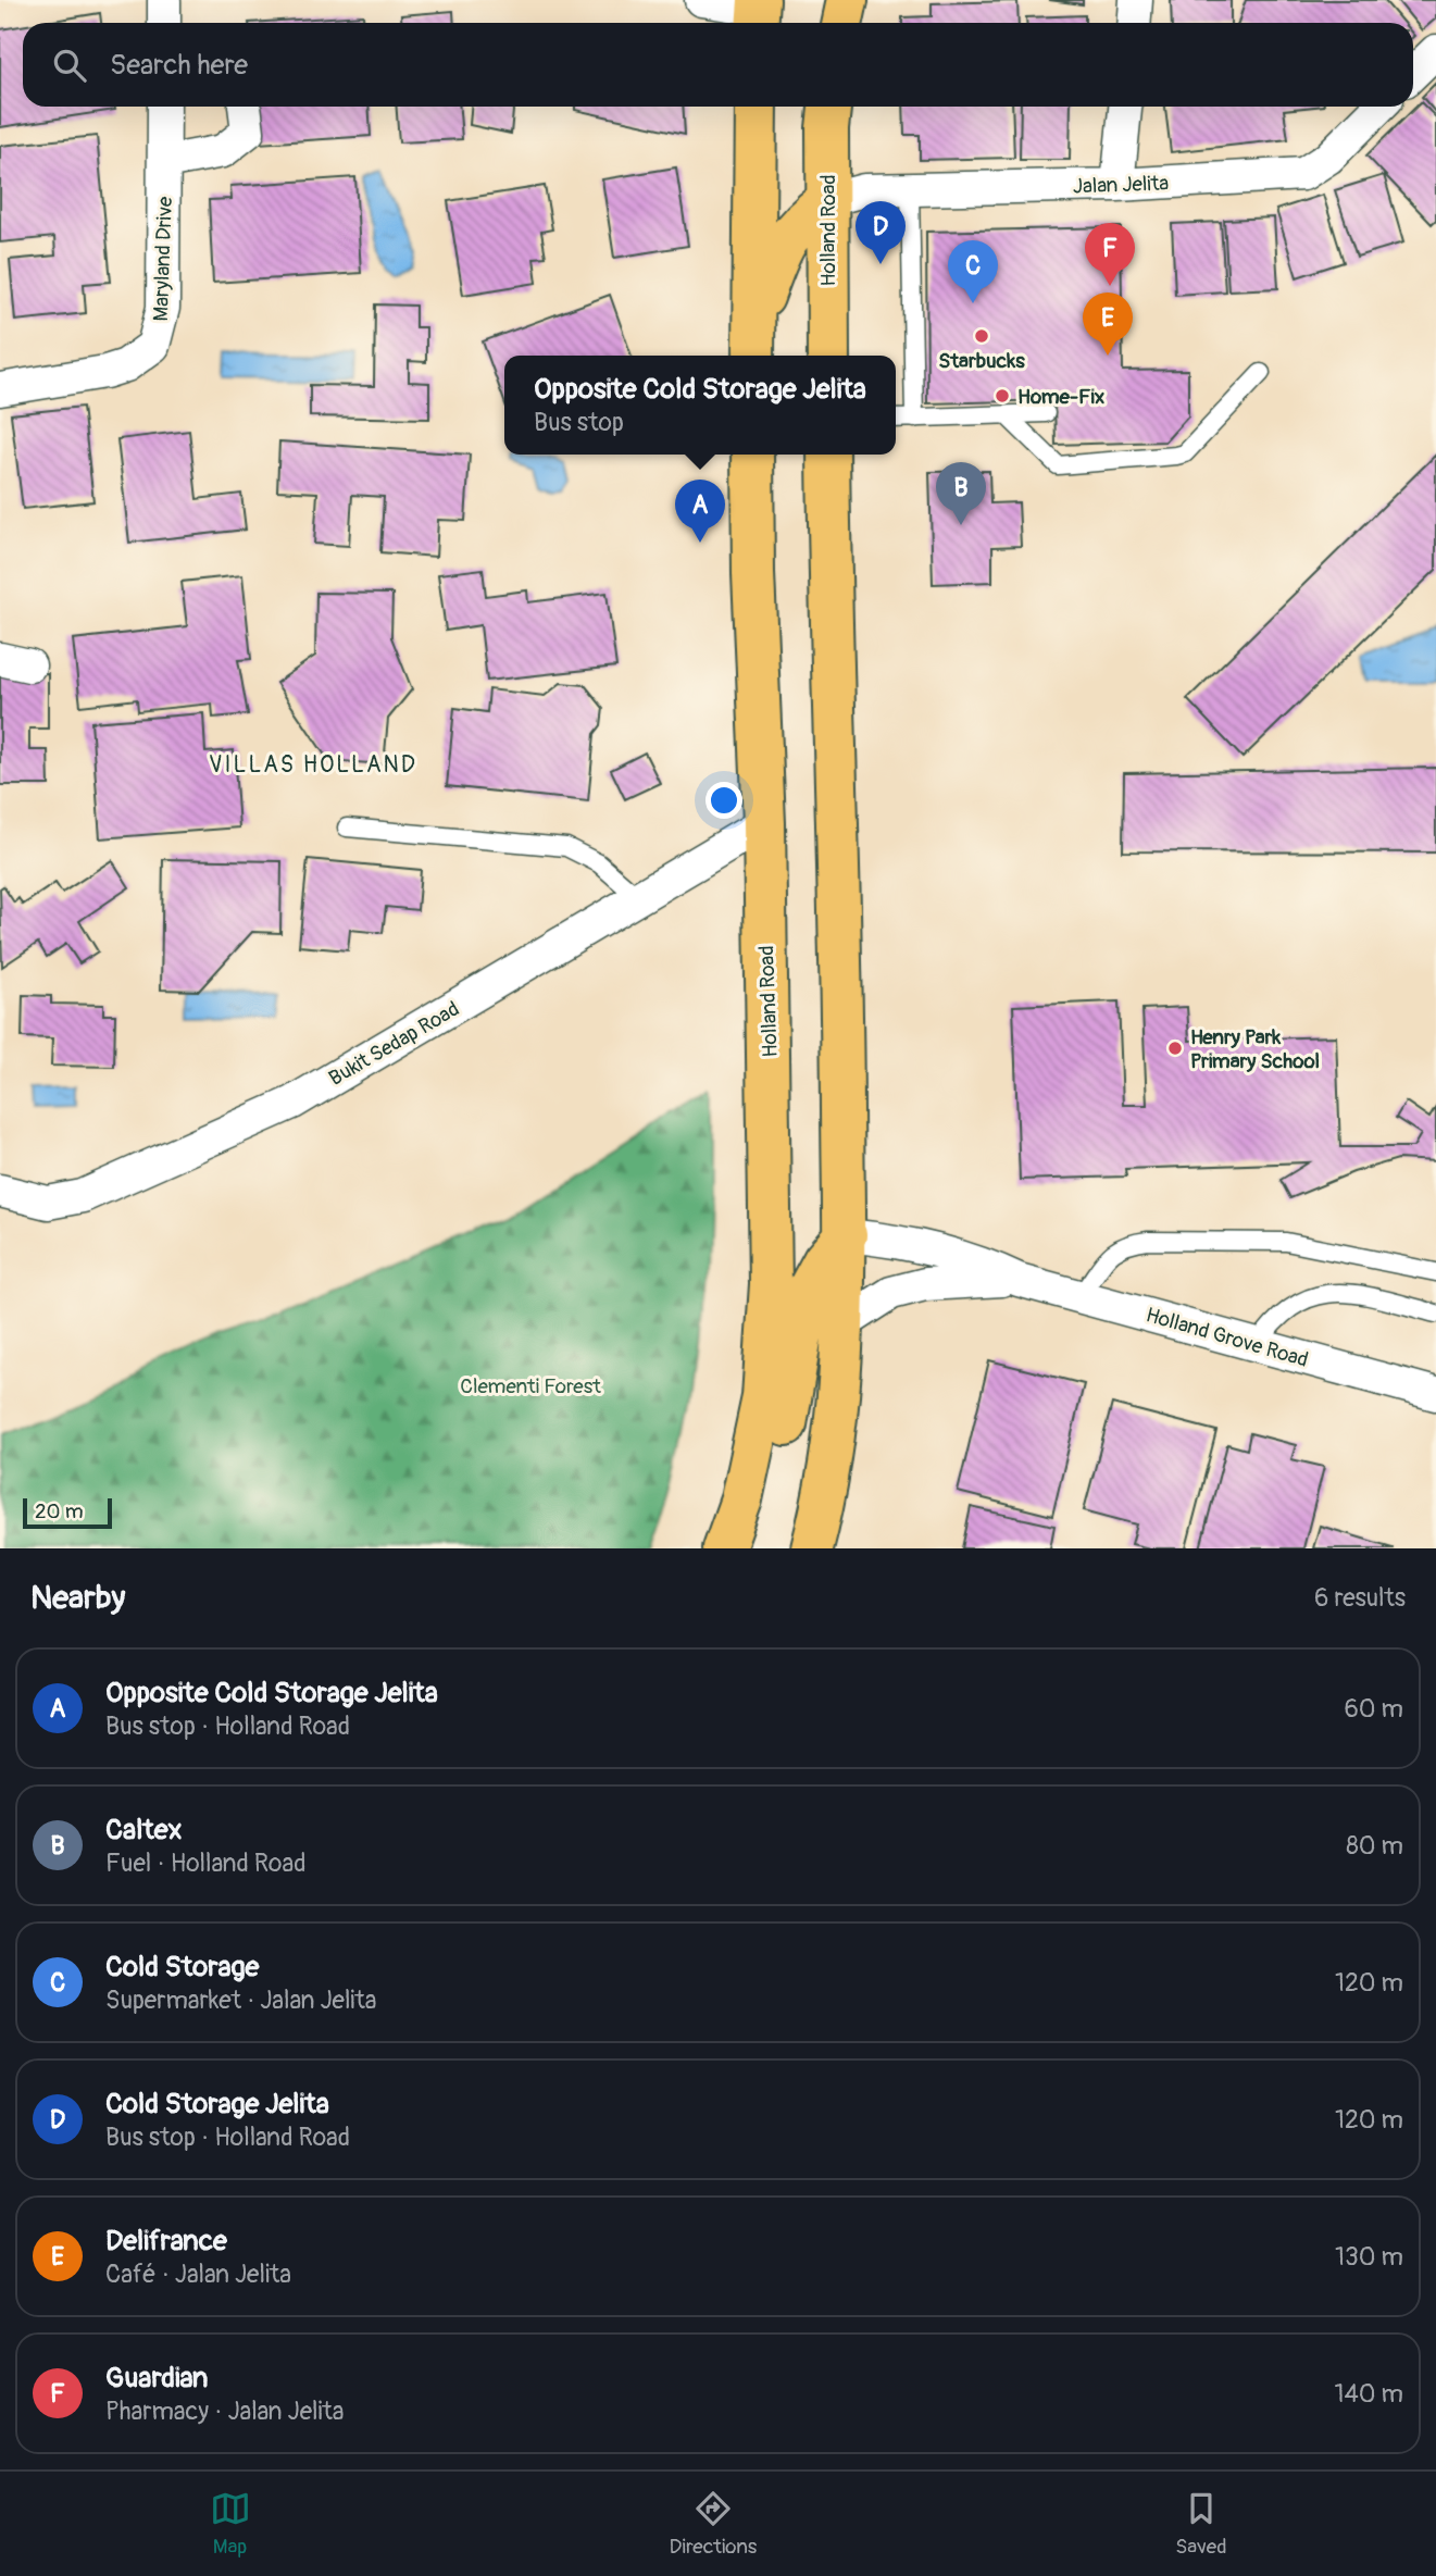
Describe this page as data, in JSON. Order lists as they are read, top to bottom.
{
  "streets": {
    "main road": ["Holland Road"],
    "street": [
      "Jalan Jelita",
      "Maryland Drive",
      "Bukit Sedap Road",
      "Holland Grove Road"
    ]
  },
  "crossings": [
    ["Jalan Jelita", "Holland Road"],
    ["Holland Road", "Bukit Sedap Road"]
  ],
  "districts": ["VILLAS HOLLAND"],
  "parks": ["Clementi Forest"],
  "places": ["Starbucks", "Home-Fix", "Henry Park Primary School"],
  "scale_bar": "20 m",
  "page": {
    "search": "Search here",
    "pins": [
      "D",
      "F",
      "C",
      "E",
      "B",
      "A"
    ],
    "popup": ["Opposite Cold Storage Jelita", "Bus stop"],
    "scale": "20 m",
    "heading": ["Nearby", "6 results"],
    "list": [
      {
        "mark": "A",
        "name": "Opposite Cold Storage Jelita",
        "note": "Bus stop · Holland Road",
        "value": "60 m"
      },
      {
        "mark": "B",
        "name": "Caltex",
        "note": "Fuel · Holland Road",
        "value": "80 m"
      },
      {
        "mark": "C",
        "name": "Cold Storage",
        "note": "Supermarket · Jalan Jelita",
        "value": "120 m"
      },
      {
        "mark": "D",
        "name": "Cold Storage Jelita",
        "note": "Bus stop · Holland Road",
        "value": "120 m"
      },
      {
        "mark": "E",
        "name": "Delifrance",
        "note": "Café · Jalan Jelita",
        "value": "130 m"
      },
      {
        "mark": "F",
        "name": "Guardian",
        "note": "Pharmacy · Jalan Jelita",
        "value": "140 m"
      }
    ],
    "nav": ["Map", "Directions", "Saved"]
  }
}
